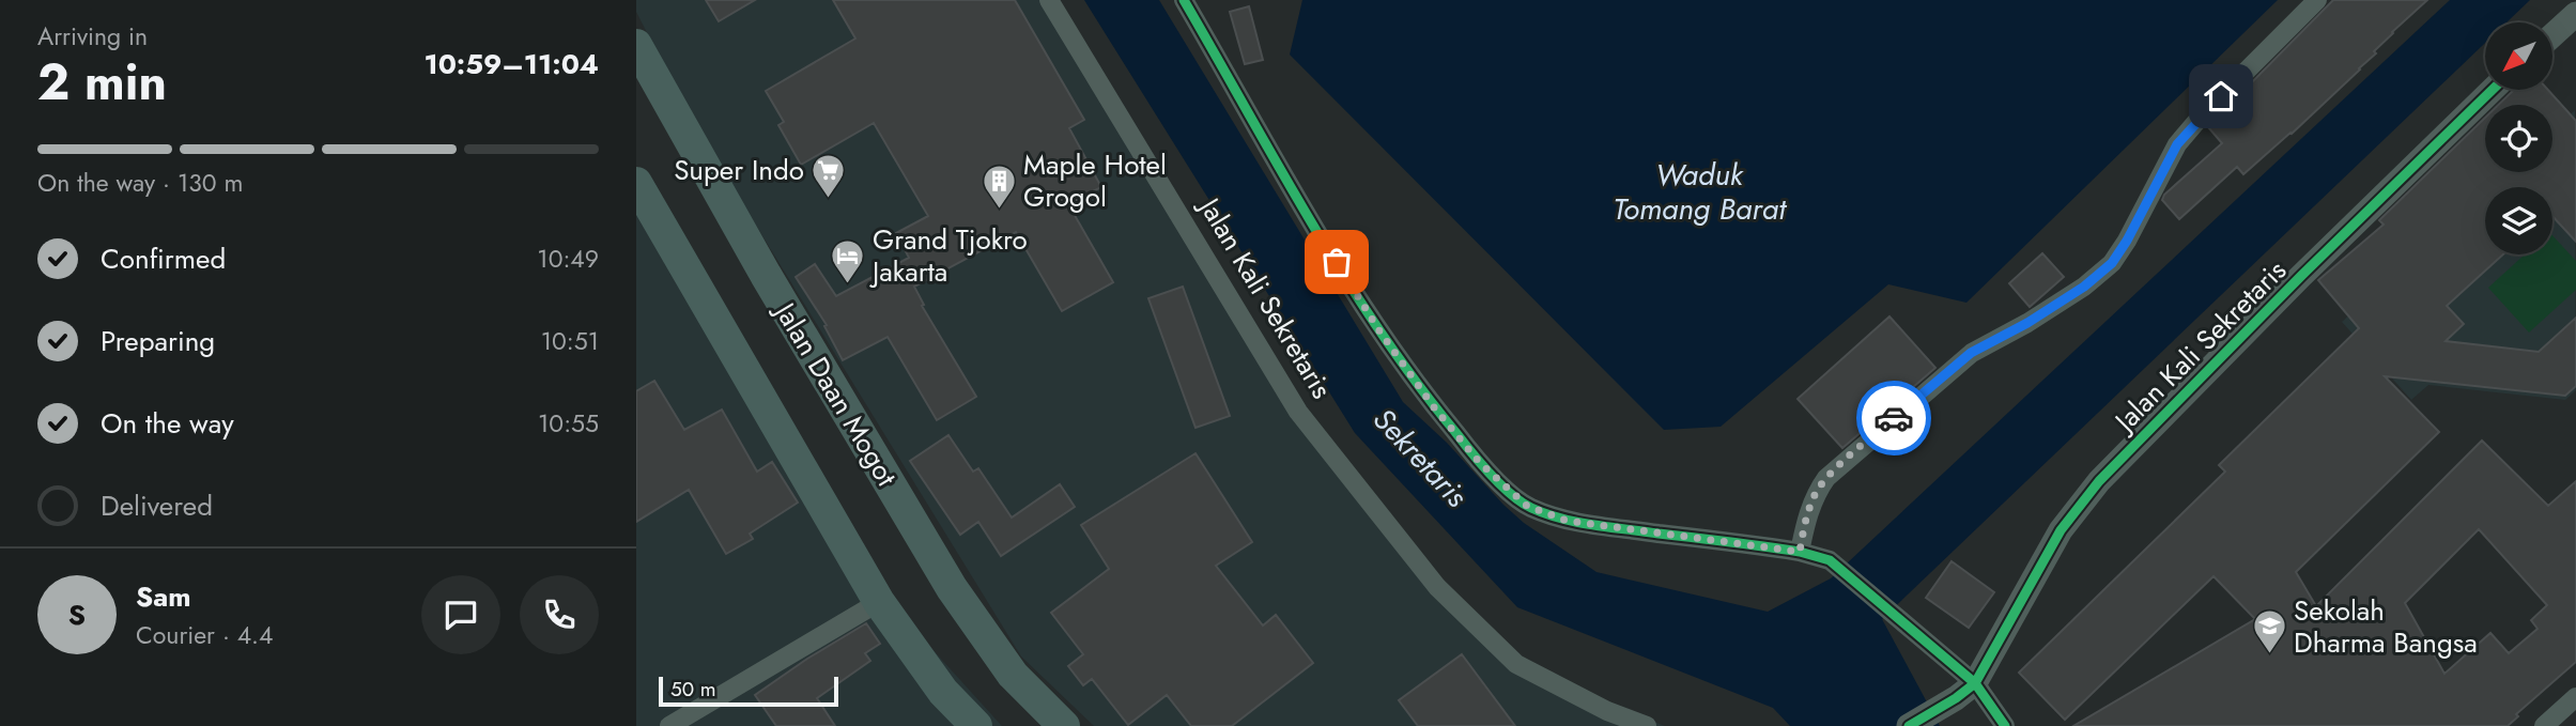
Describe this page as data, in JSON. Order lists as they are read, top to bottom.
{
  "streets": {
    "highway": ["Jalan Daan Mogot"],
    "street": ["Jalan Kali Sekretaris"]
  },
  "water": ["Waduk Tomang Barat", "Sekretaris"],
  "places": {
    "supermarket": ["Super Indo"],
    "building": ["Maple Hotel Grogol"],
    "hotel": ["Grand Tjokro Jakarta"],
    "school or university": ["Sekolah Dharma Bangsa"]
  },
  "scale_bar": "50 m",
  "north": "bottom left",
  "page": {
    "heading": ["2 min", "Arriving in", "10:59–11:04"],
    "panel": ["Sam", "Courier · 4.4"],
    "bar": "On the way · 130 m",
    "list": [
      ["Confirmed", "10:49"],
      ["Preparing", "10:51"],
      ["On the way", "10:55"],
      "Delivered"
    ],
    "round": "S",
    "scale": "50 m"
  }
}
